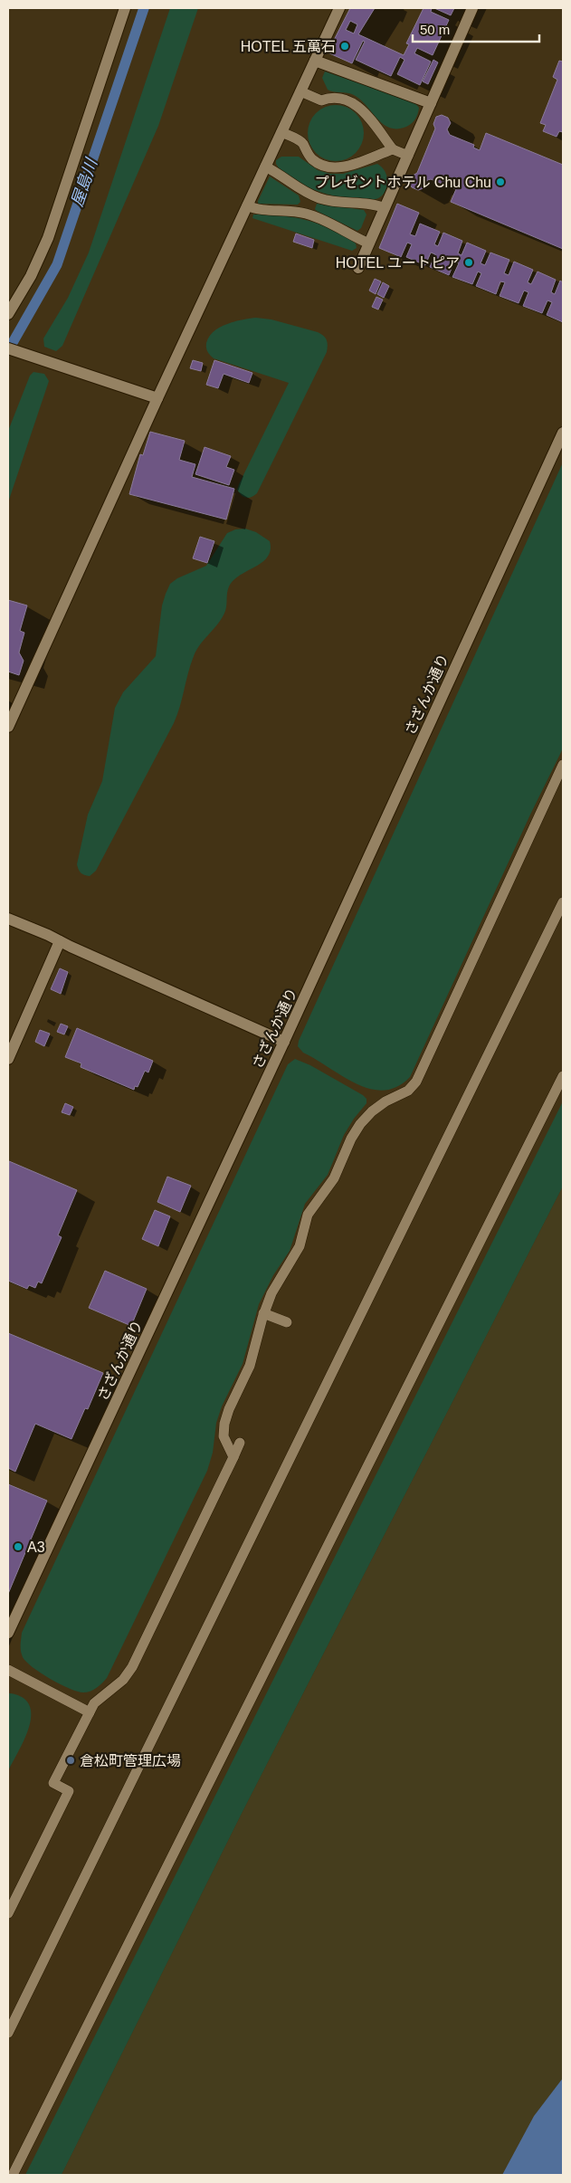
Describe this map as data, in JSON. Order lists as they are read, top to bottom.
{
  "streets": {
    "street": ["さざんか通り"]
  },
  "water": ["屋島川"],
  "places": [
    "HOTEL 五萬石",
    "プレゼントホテル Chu Chu",
    "HOTEL ユートピア",
    "A3",
    "倉松町管理広場"
  ],
  "scale_bar": "50 m"
}
